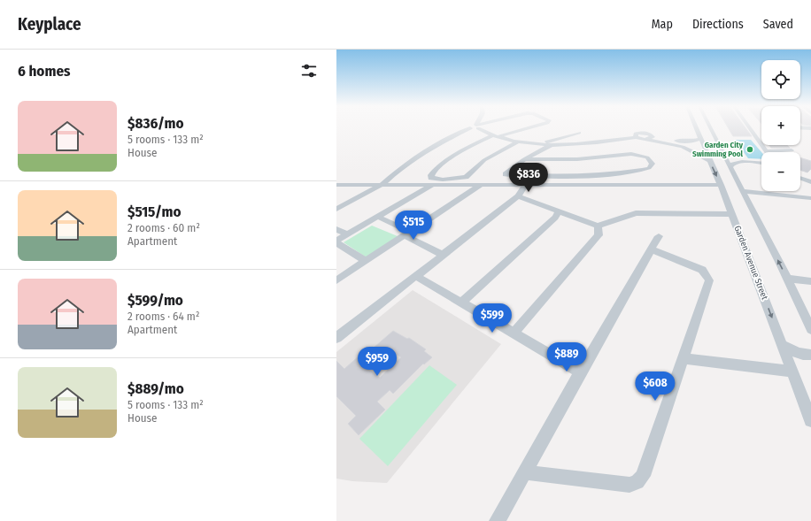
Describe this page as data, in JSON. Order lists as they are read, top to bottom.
{
  "streets": {
    "street": ["Garden Avenue Street"]
  },
  "places": ["Garden City Swimming Pool"],
  "page": {
    "header": "Keyplace",
    "nav": ["Map", "Directions", "Saved"],
    "heading": "6 homes",
    "map_buttons": ["+", "−"],
    "list": [
      {
        "name": "$836/mo",
        "note": "5 rooms · 133 m² · House"
      },
      {
        "name": "$515/mo",
        "note": "2 rooms · 60 m² · Apartment"
      },
      {
        "name": "$599/mo",
        "note": "2 rooms · 64 m² · Apartment"
      },
      {
        "name": "$889/mo",
        "note": "5 rooms · 133 m² · House"
      }
    ],
    "price": [
      "$836",
      "$515",
      "$599",
      "$889",
      "$959",
      "$608"
    ]
  }
}
